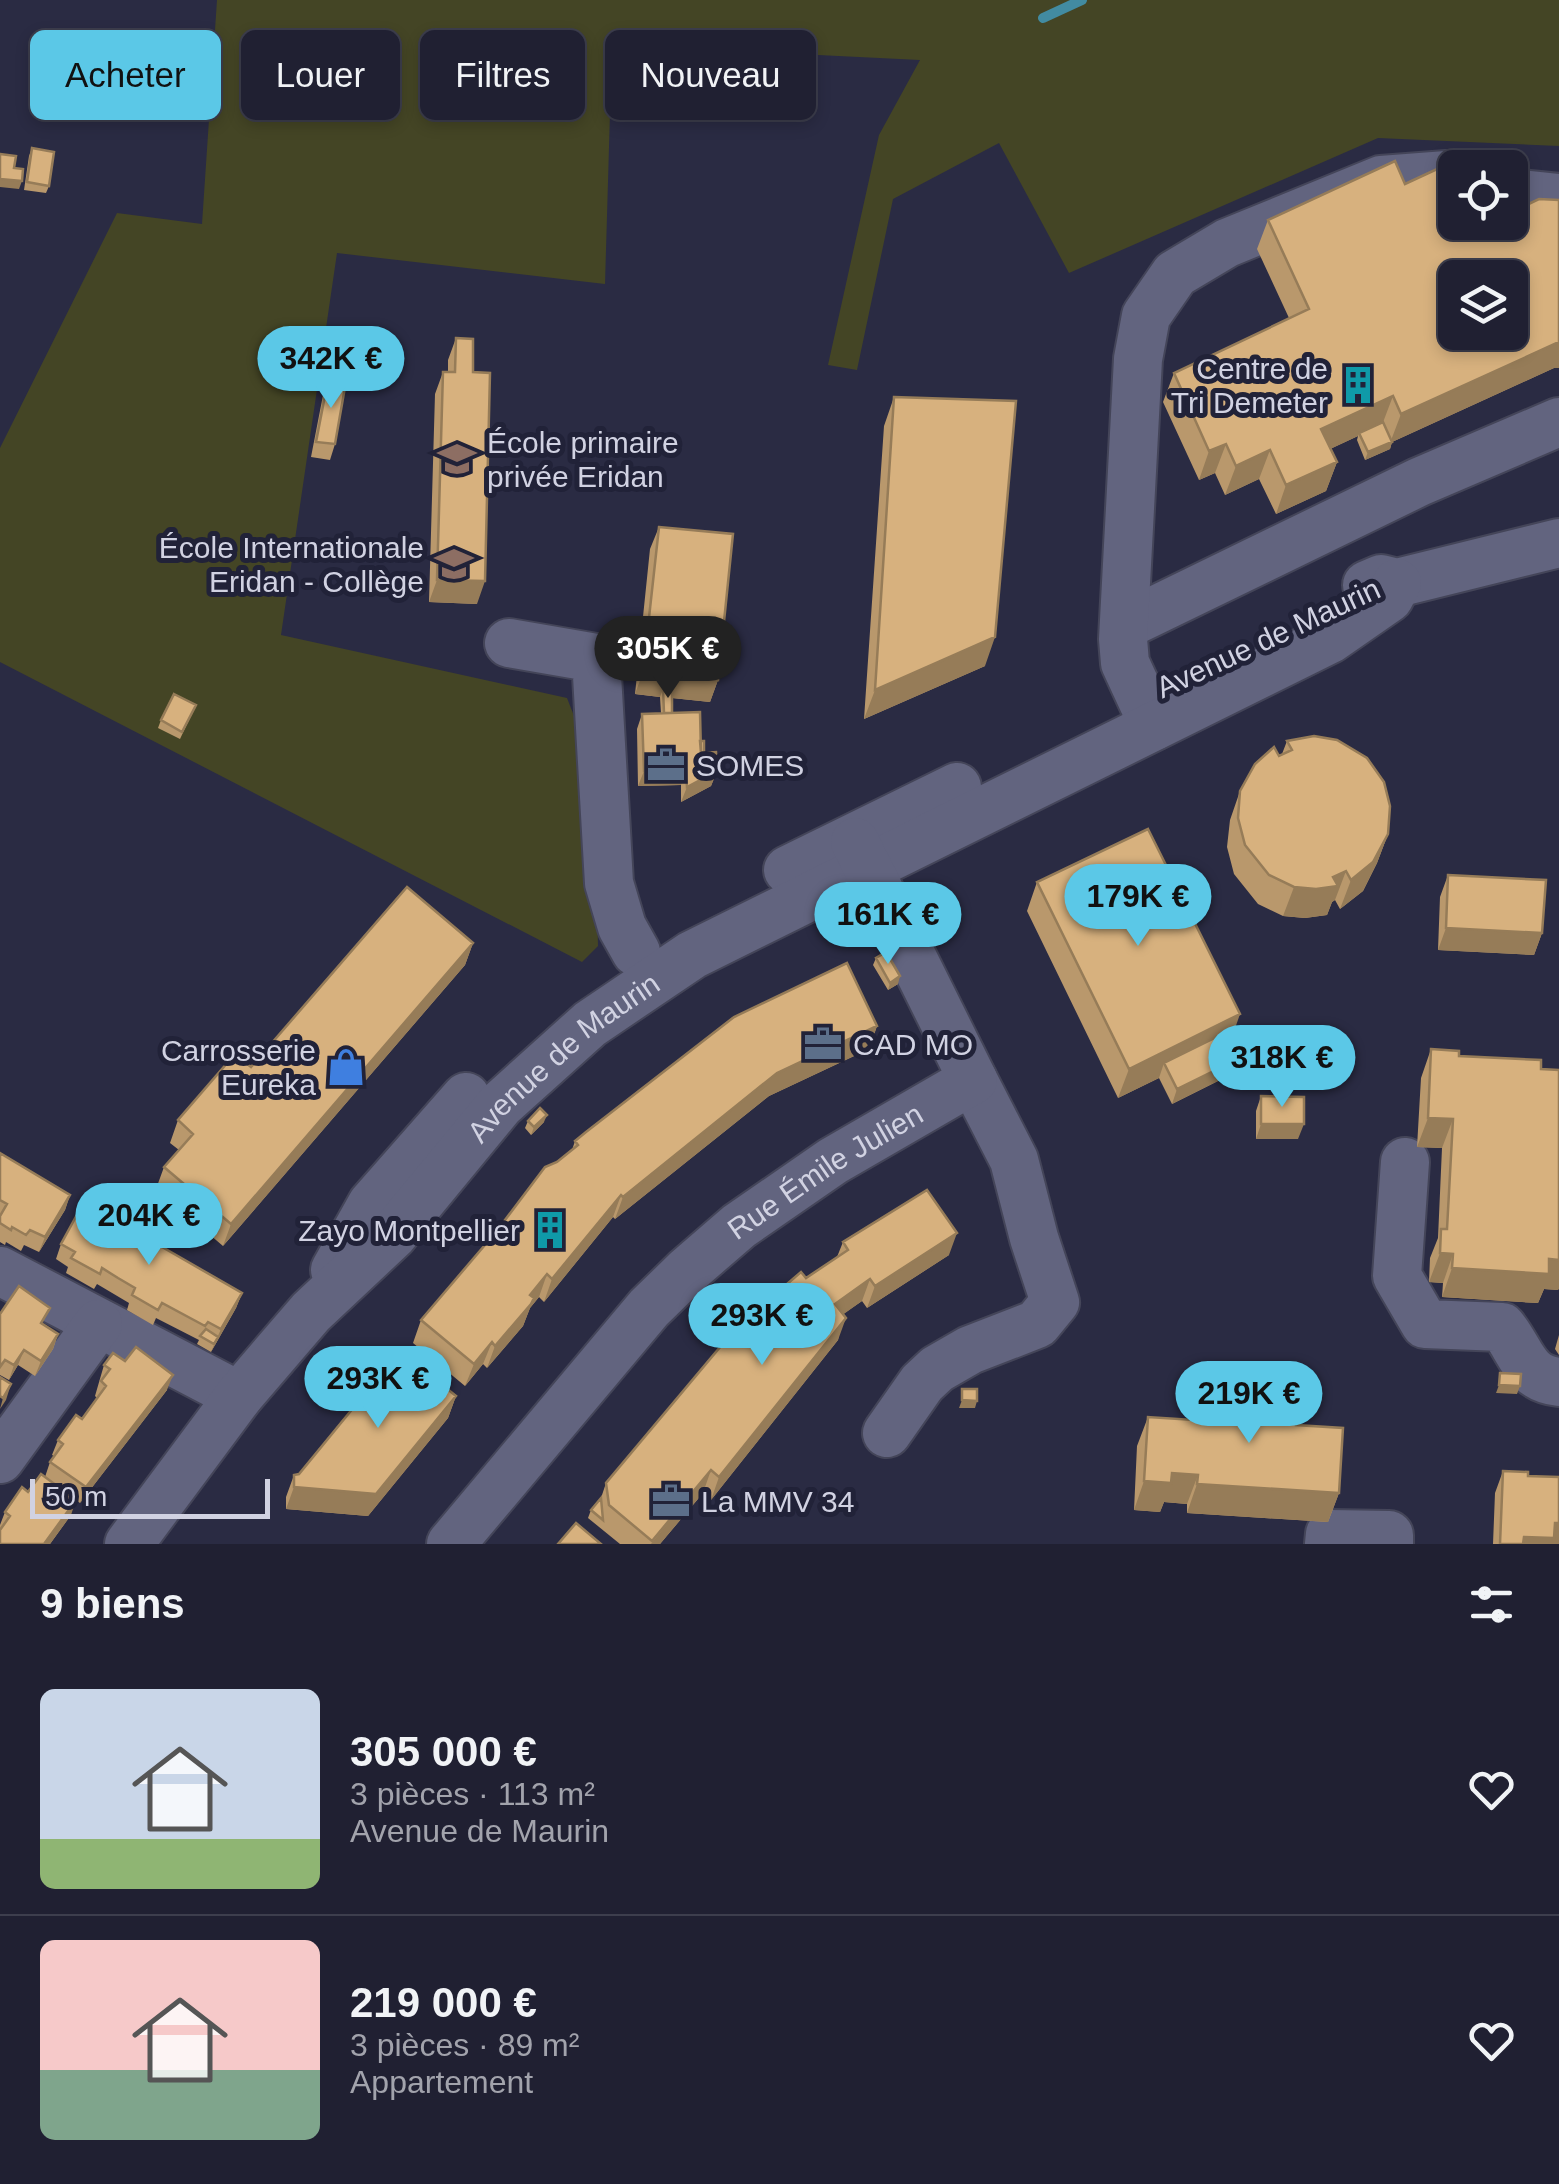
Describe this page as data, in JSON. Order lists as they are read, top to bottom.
{
  "streets": {
    "street": ["Avenue de Maurin", "Rue Émile Julien"]
  },
  "places": {
    "building": ["Centre de Tri Demeter", "Zayo Montpellier"],
    "school or university": ["École primaire privée Eridan", "École Internationale Eridan - Collège"],
    "office": ["SOMES", "CAD MO", "La MMV 34"],
    "shop": ["Carrosserie Eureka"]
  },
  "scale_bar": "50 m",
  "page": {
    "chip": [
      "Acheter",
      "Louer",
      "Filtres",
      "Nouveau"
    ],
    "price": [
      "342K €",
      "305K €",
      "179K €",
      "161K €",
      "318K €",
      "204K €",
      "293K €",
      "293K €",
      "219K €"
    ],
    "scale": "50 m",
    "heading": "9 biens",
    "list": [
      {
        "name": "305 000 €",
        "note": "3 pièces · 113 m² · Avenue de Maurin"
      },
      {
        "name": "219 000 €",
        "note": "3 pièces · 89 m² · Appartement"
      }
    ]
  }
}
